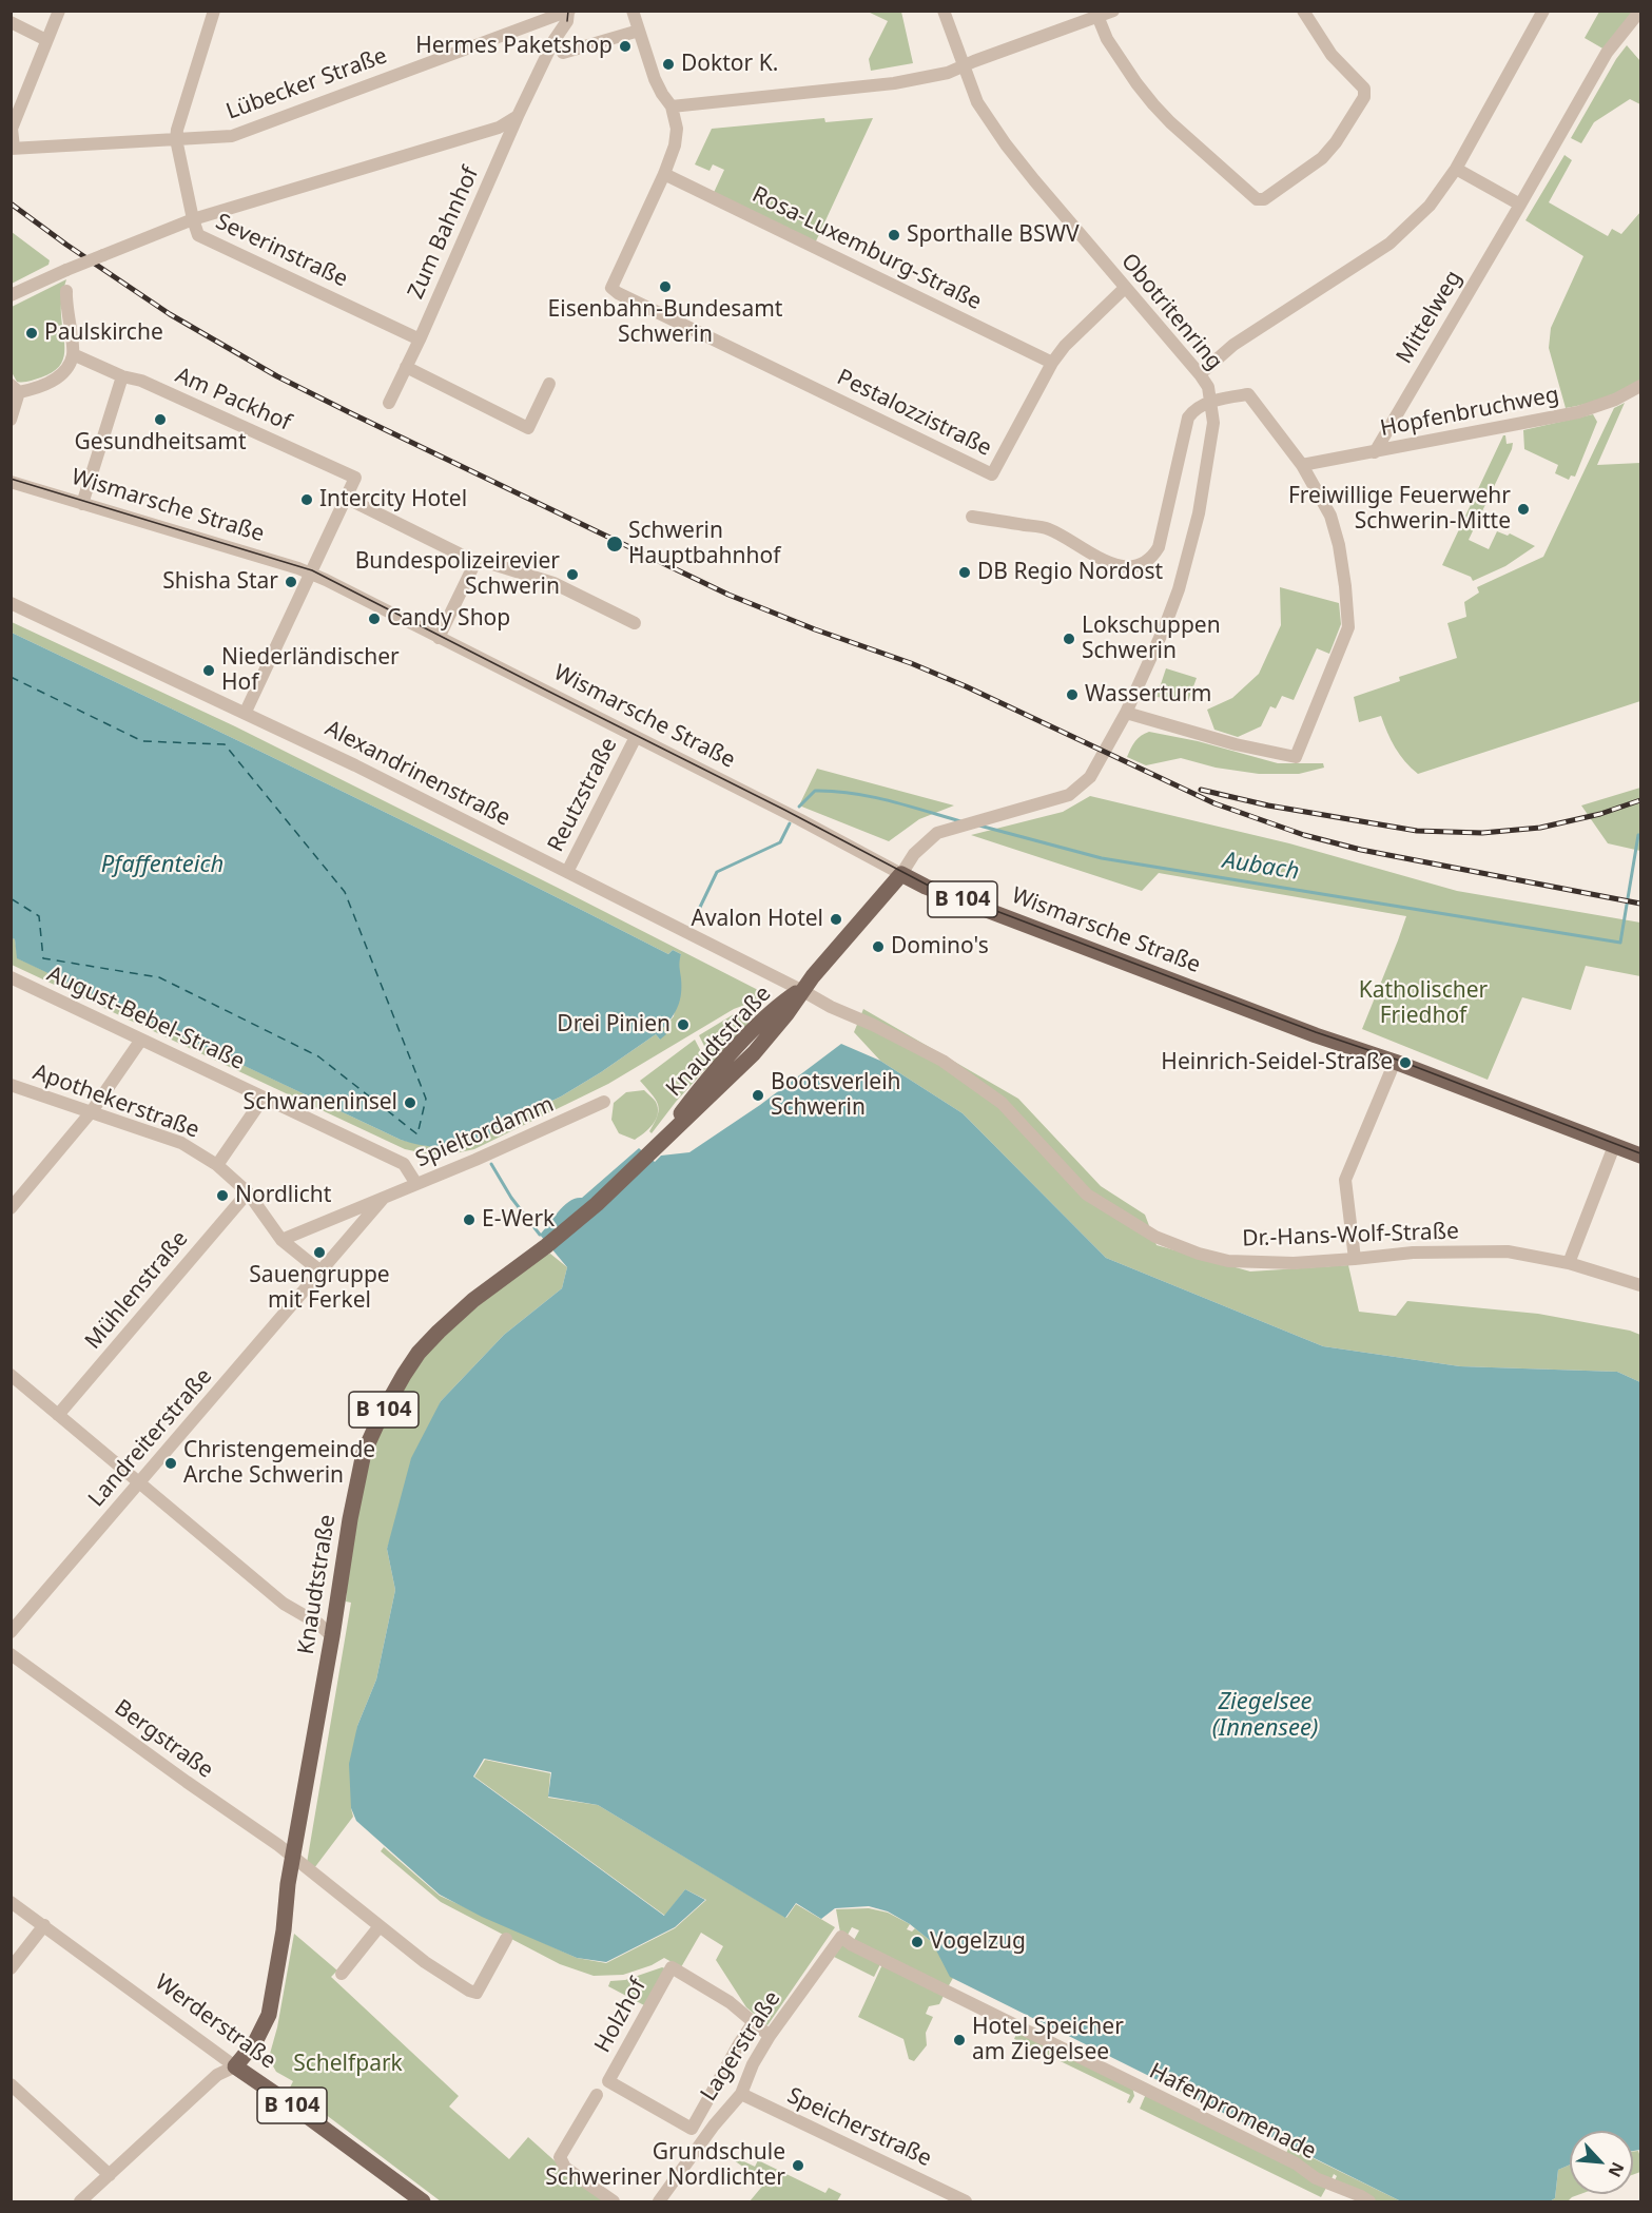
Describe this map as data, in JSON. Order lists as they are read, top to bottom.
{
  "streets": {
    "main road": [
      "Wismarsche Straße",
      "B 104",
      "Knaudtstraße",
      "Werderstraße"
    ],
    "street": [
      "Lübecker Straße",
      "Zum Bahnhof",
      "Rosa-Luxemburg-Straße",
      "Severinstraße",
      "Obotritenring",
      "Mittelweg",
      "Am Packhof",
      "Hopfenbruchweg",
      "Pestalozzistraße",
      "Alexandrinenstraße",
      "Reutzstraße",
      "August-Bebel-Straße",
      "Apothekerstraße",
      "Spieltordamm",
      "Dr.-Hans-Wolf-Straße",
      "Mühlenstraße",
      "Landreiterstraße",
      "Bergstraße",
      "Holzhof",
      "Lagerstraße",
      "Hafenpromenade",
      "Speicherstraße"
    ]
  },
  "crossings": [
    ["Lübecker Straße", "Zum Bahnhof"],
    ["Lübecker Straße", "Severinstraße"],
    ["Zum Bahnhof", "Severinstraße"],
    ["Rosa-Luxemburg-Straße", "Pestalozzistraße"],
    ["Obotritenring", "Pestalozzistraße"],
    ["Obotritenring", "Wismarsche Straße"],
    ["Obotritenring", "B 104"],
    ["Mittelweg", "Hopfenbruchweg"],
    ["Wismarsche Straße", "Reutzstraße"],
    ["Wismarsche Straße", "B 104"],
    ["Alexandrinenstraße", "Reutzstraße"],
    ["Alexandrinenstraße", "B 104"],
    ["Alexandrinenstraße", "Knaudtstraße"],
    ["Alexandrinenstraße", "Dr.-Hans-Wolf-Straße"],
    ["B 104", "Knaudtstraße"],
    ["B 104", "Dr.-Hans-Wolf-Straße"],
    ["August-Bebel-Straße", "Spieltordamm"],
    ["Knaudtstraße", "Dr.-Hans-Wolf-Straße"],
    ["Knaudtstraße", "Bergstraße"],
    ["Knaudtstraße", "Werderstraße"],
    ["Apothekerstraße", "Spieltordamm"],
    ["Apothekerstraße", "Mühlenstraße"],
    ["Apothekerstraße", "Landreiterstraße"],
    ["Spieltordamm", "Landreiterstraße"],
    ["Holzhof", "Lagerstraße"],
    ["Lagerstraße", "Hafenpromenade"],
    ["Lagerstraße", "Speicherstraße"]
  ],
  "water": ["Pfaffenteich", "Aubach", "Ziegelsee (Innensee)"],
  "parks": ["Katholischer Friedhof", "Schelfpark"],
  "places": [
    "Hermes Paketshop",
    "Doktor K.",
    "Sporthalle BSWV",
    "Eisenbahn-Bundesamt Schwerin",
    "Paulskirche",
    "Gesundheitsamt",
    "Intercity Hotel",
    "Freiwillige Feuerwehr Schwerin-Mitte",
    "Schwerin Hauptbahnhof",
    "DB Regio Nordost",
    "Bundespolizeirevier Schwerin",
    "Shisha Star",
    "Candy Shop",
    "Lokschuppen Schwerin",
    "Niederländischer Hof",
    "Wasserturm",
    "Avalon Hotel",
    "Domino's",
    "Drei Pinien",
    "Heinrich-Seidel-Straße",
    "Bootsverleih Schwerin",
    "Schwaneninsel",
    "Nordlicht",
    "E-Werk",
    "Sauengruppe mit Ferkel",
    "Christengemeinde Arche Schwerin",
    "Vogelzug",
    "Hotel Speicher am Ziegelsee",
    "Grundschule Schweriner Nordlichter"
  ],
  "north": "bottom right"
}
